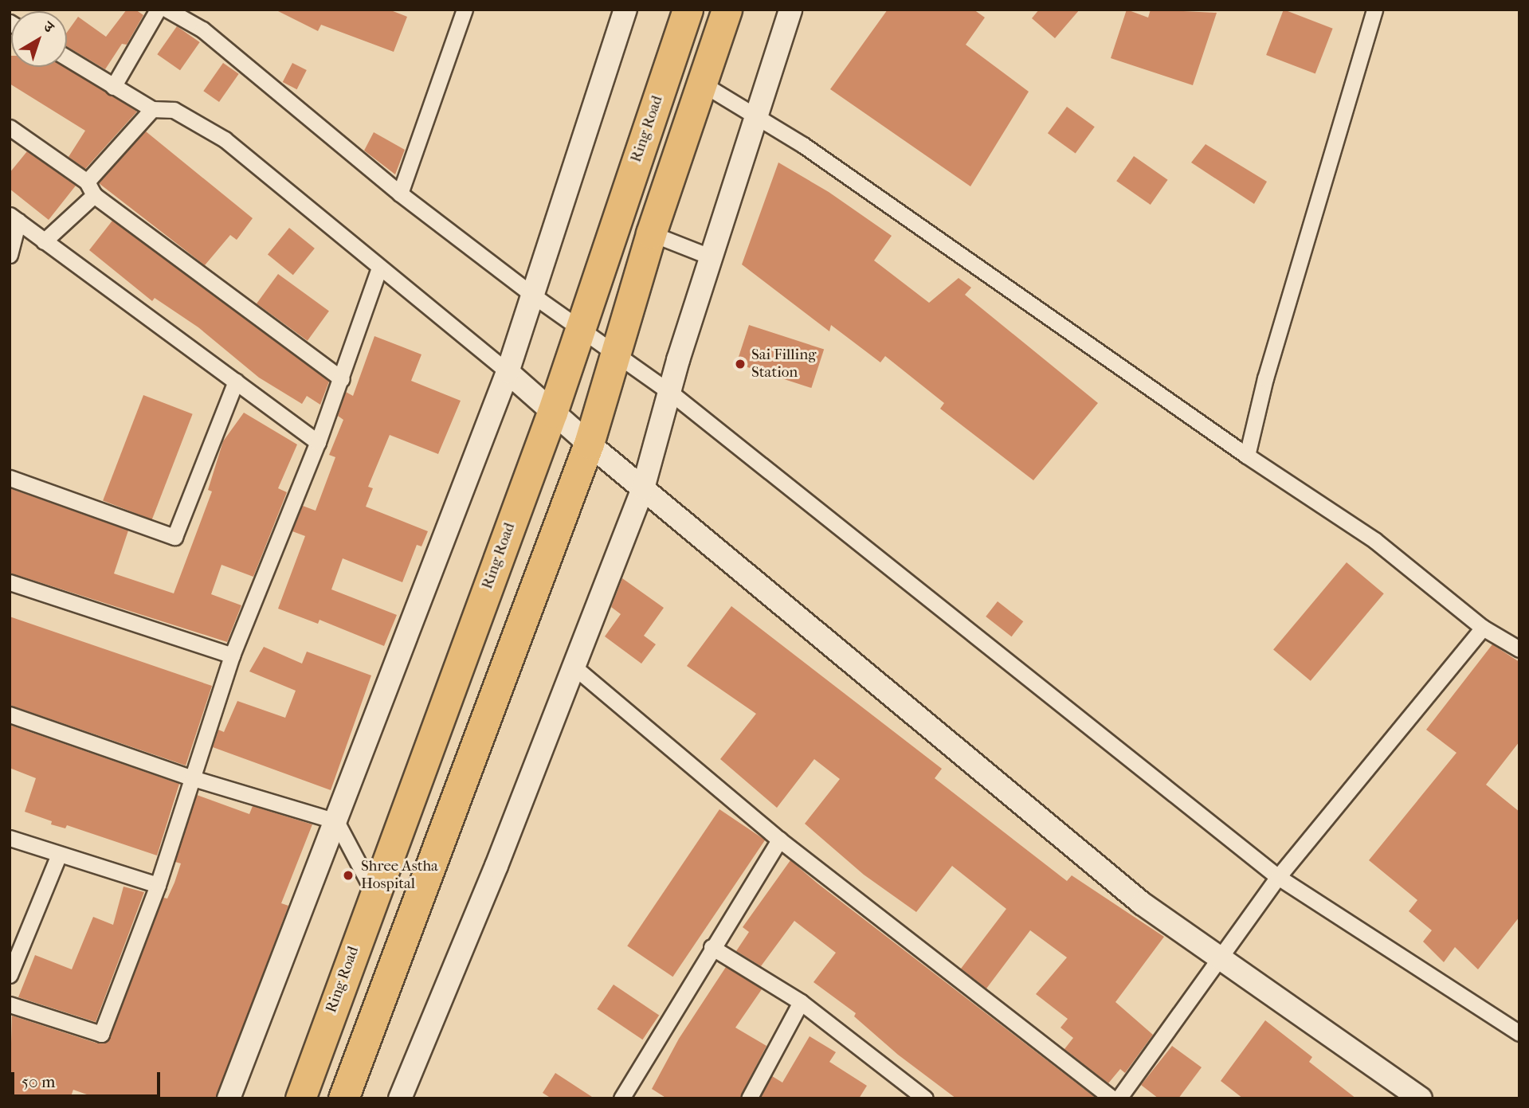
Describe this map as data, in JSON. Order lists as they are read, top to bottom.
{
  "streets": {
    "highway": ["Ring Road"]
  },
  "places": ["Sai Filling Station", "Shree Astha Hospital"],
  "scale_bar": "50 m",
  "north": "top right"
}
